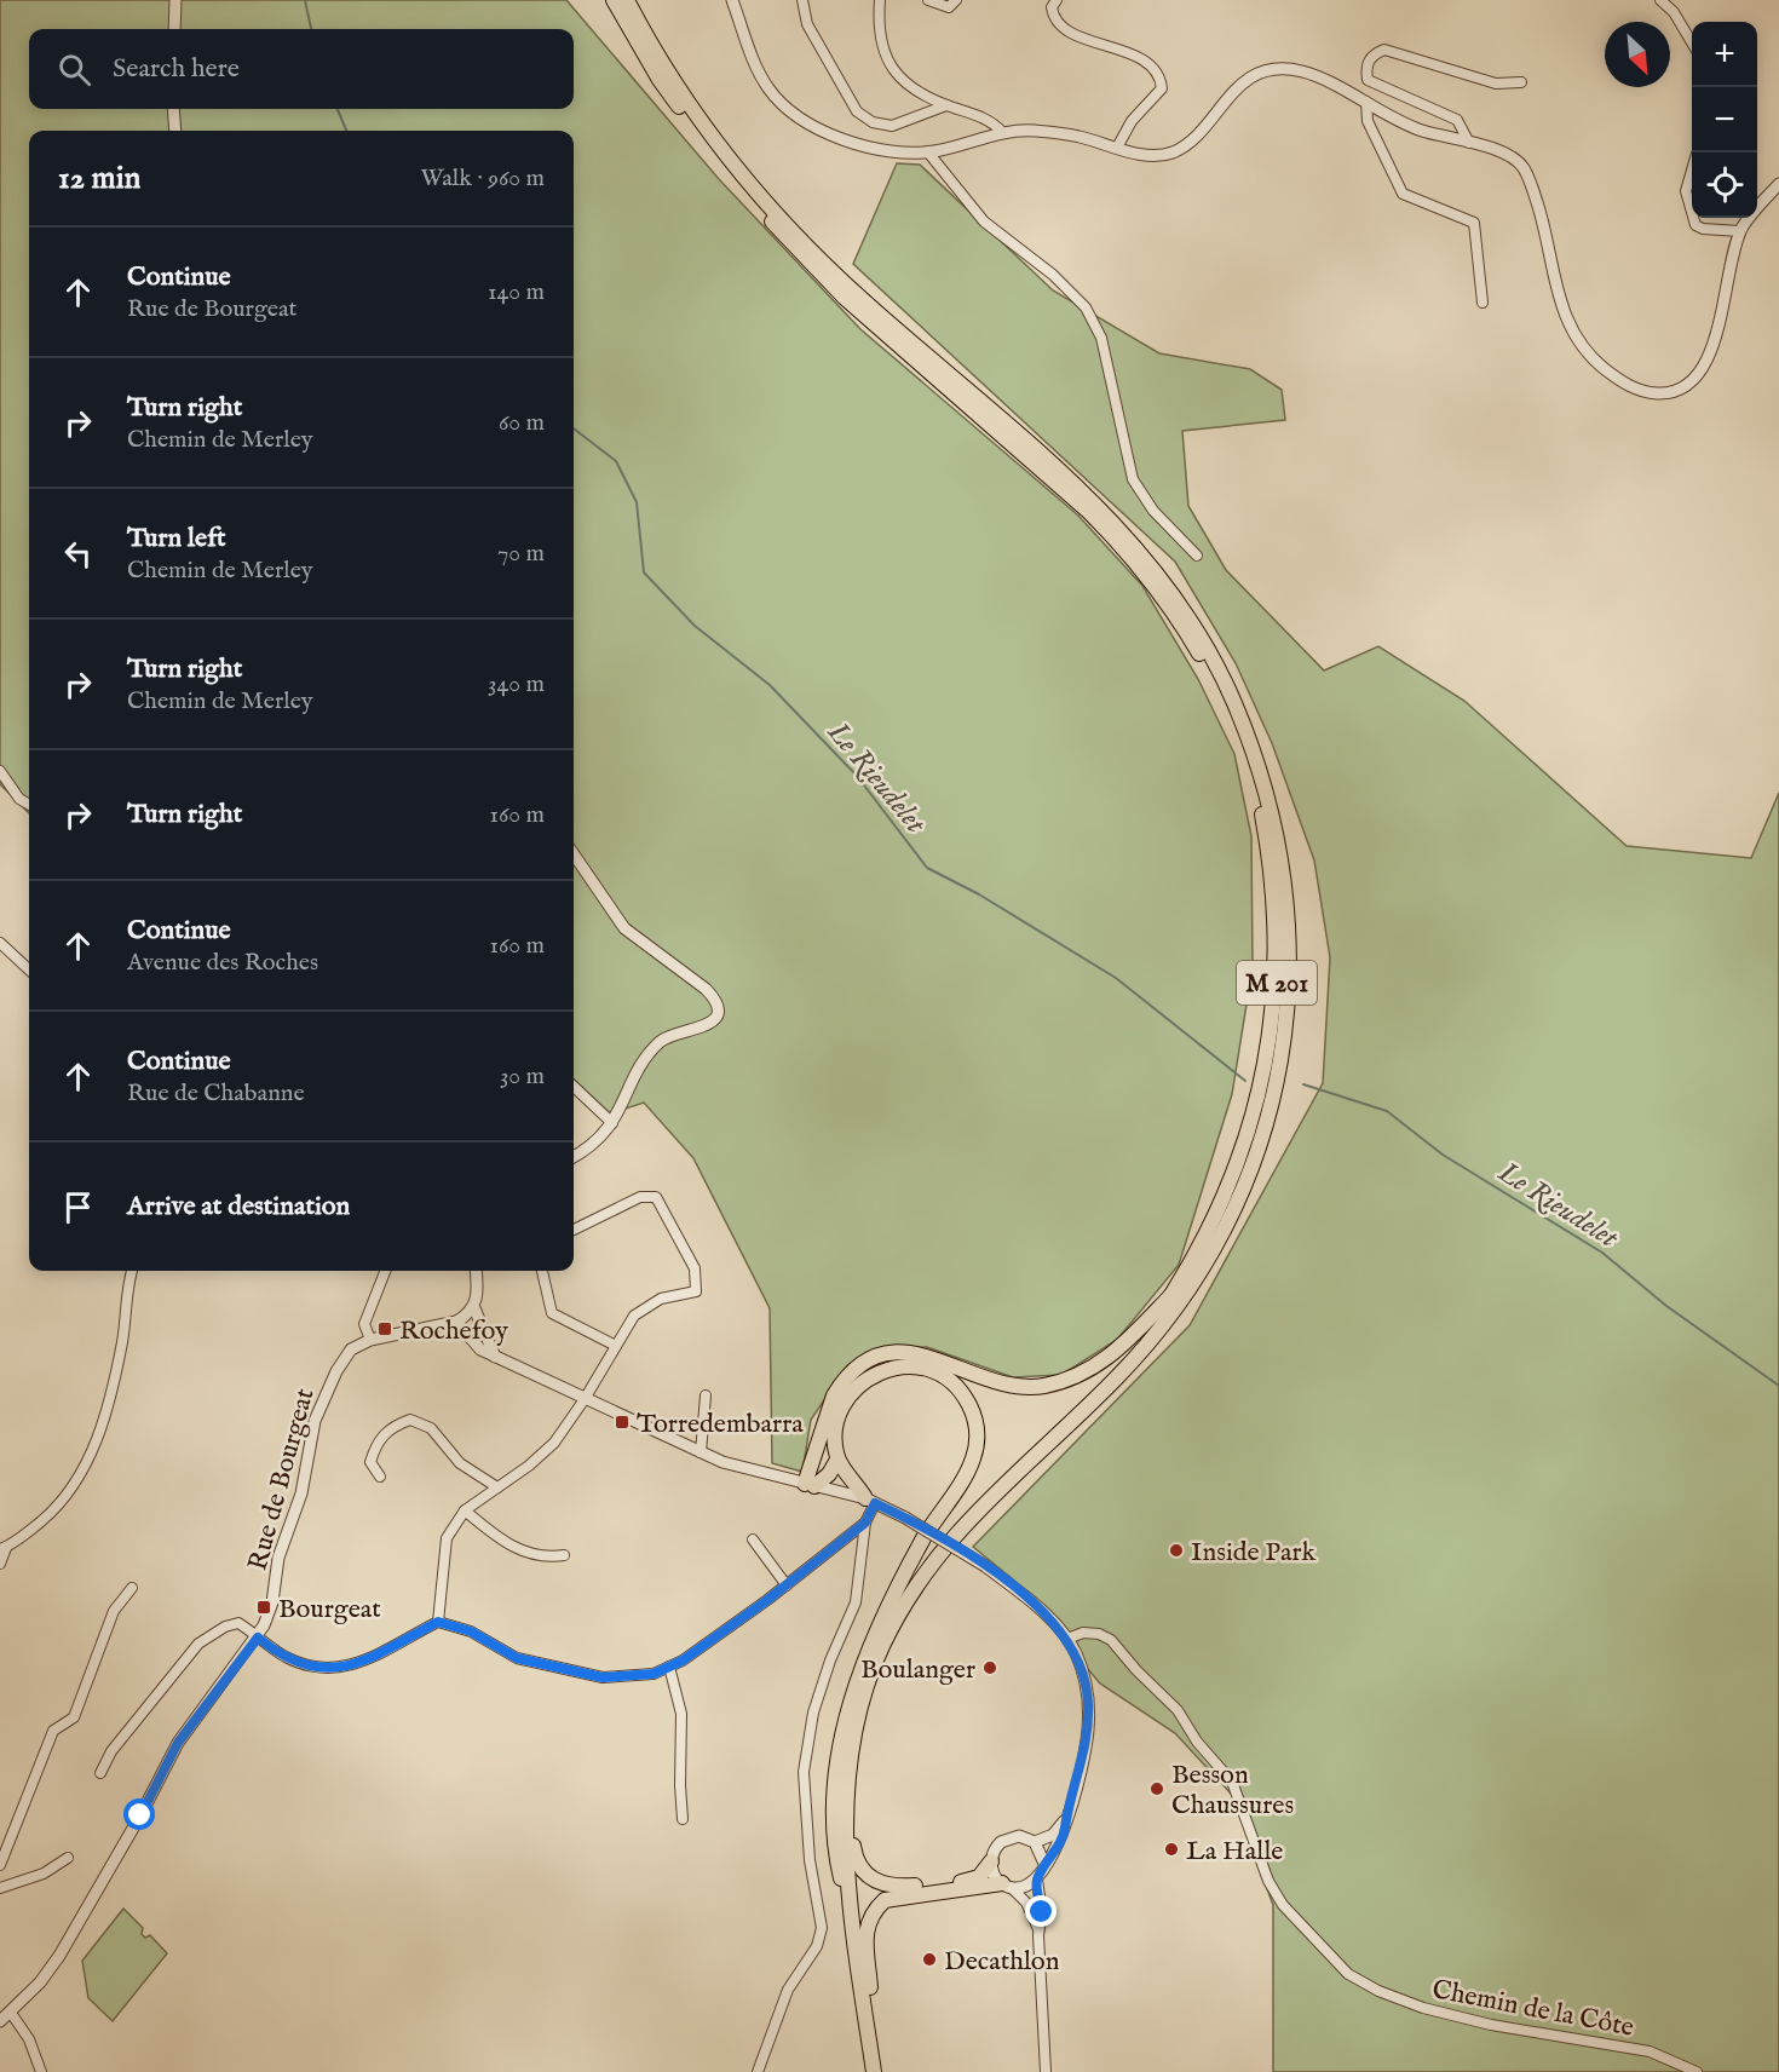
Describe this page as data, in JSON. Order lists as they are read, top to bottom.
{
  "streets": {
    "highway": ["M 201"],
    "street": ["Rue de Bourgeat", "Chemin de la Côte"]
  },
  "water": ["Le Rieudelet"],
  "places": {
    "transit": ["Rochefoy", "Torredembarra", "Bourgeat"],
    "other": [
      "Inside Park",
      "Boulanger",
      "Besson Chaussures",
      "La Halle",
      "Decathlon"
    ]
  },
  "north": "bottom right",
  "page": {
    "map_buttons": ["+", "−"],
    "search": "Search here",
    "heading": ["12 min", "Walk · 960 m"],
    "list": [
      ["Continue", "Rue de Bourgeat", "140 m"],
      ["Turn right", "Chemin de Merley", "60 m"],
      ["Turn left", "Chemin de Merley", "70 m"],
      ["Turn right", "Chemin de Merley", "340 m"],
      ["Turn right", "160 m"],
      ["Continue", "Avenue des Roches", "160 m"],
      ["Continue", "Rue de Chabanne", "30 m"],
      "Arrive at destination"
    ]
  }
}
